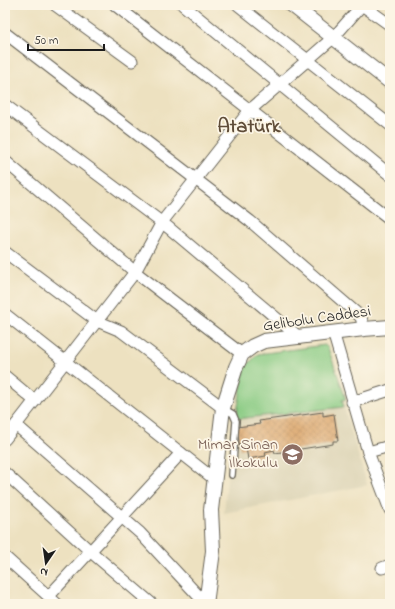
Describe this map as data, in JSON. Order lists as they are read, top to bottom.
{
  "streets": {
    "street": ["Gelibolu Caddesi"]
  },
  "districts": ["Atatürk"],
  "places": {
    "school or university": ["Mimar Sinan İlkokulu"]
  },
  "scale_bar": "50 m",
  "north": "bottom"
}
